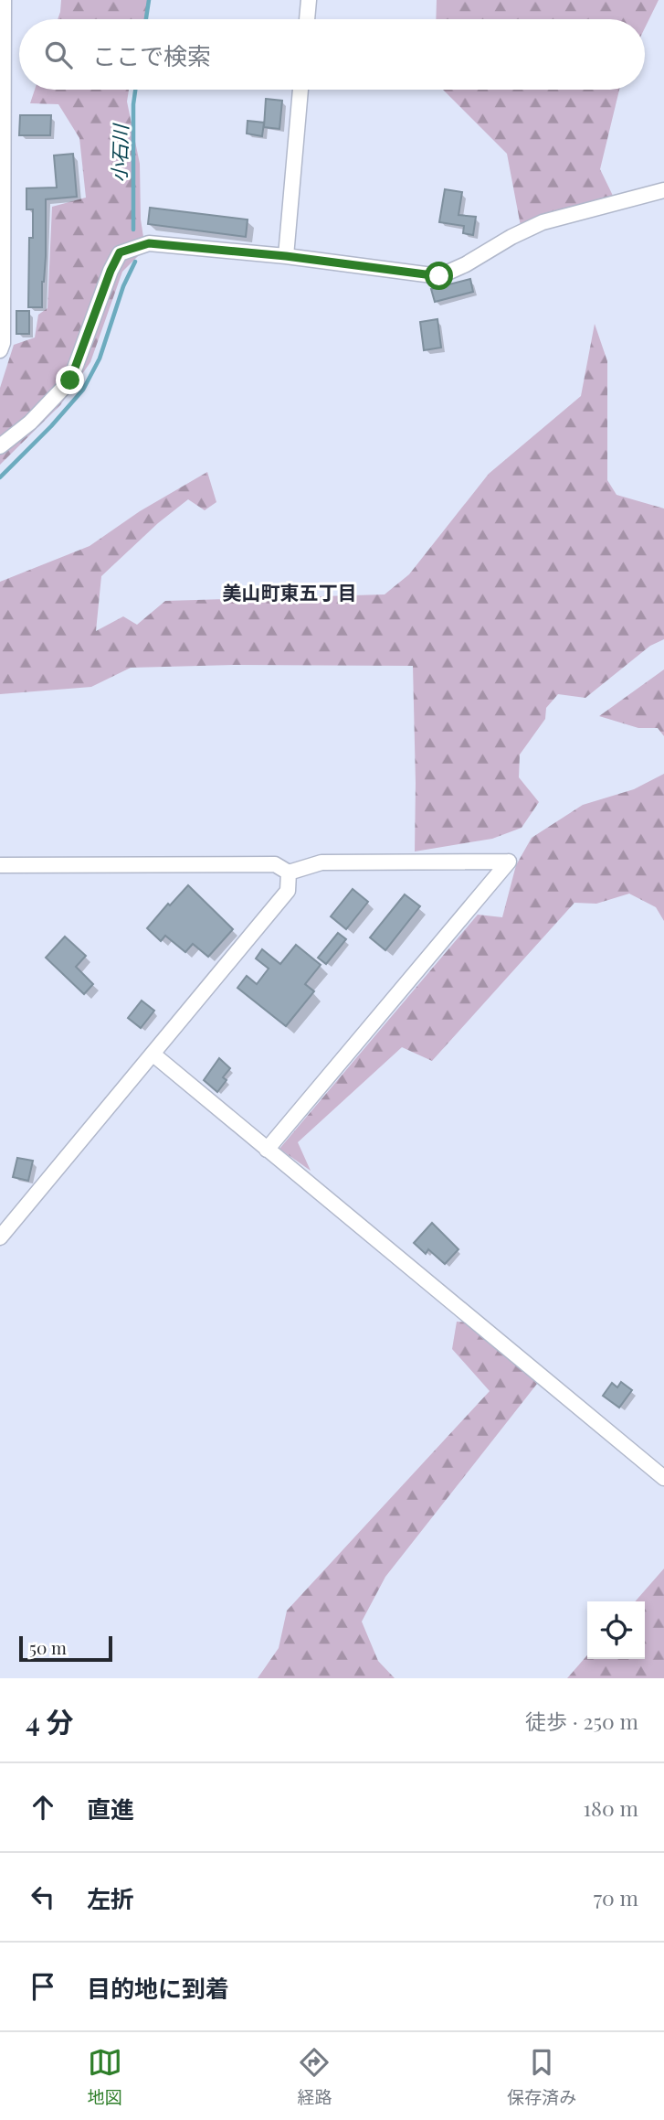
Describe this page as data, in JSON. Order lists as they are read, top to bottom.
{
  "districts": ["美山町東五丁目"],
  "water": ["小石川"],
  "scale_bar": "50 m",
  "page": {
    "search": "ここで検索",
    "scale": "50 m",
    "heading": ["4 分", "徒歩 · 250 m"],
    "list": [
      ["直進", "180 m"],
      ["左折", "70 m"],
      "目的地に到着"
    ],
    "nav": ["地図", "経路", "保存済み"]
  }
}
